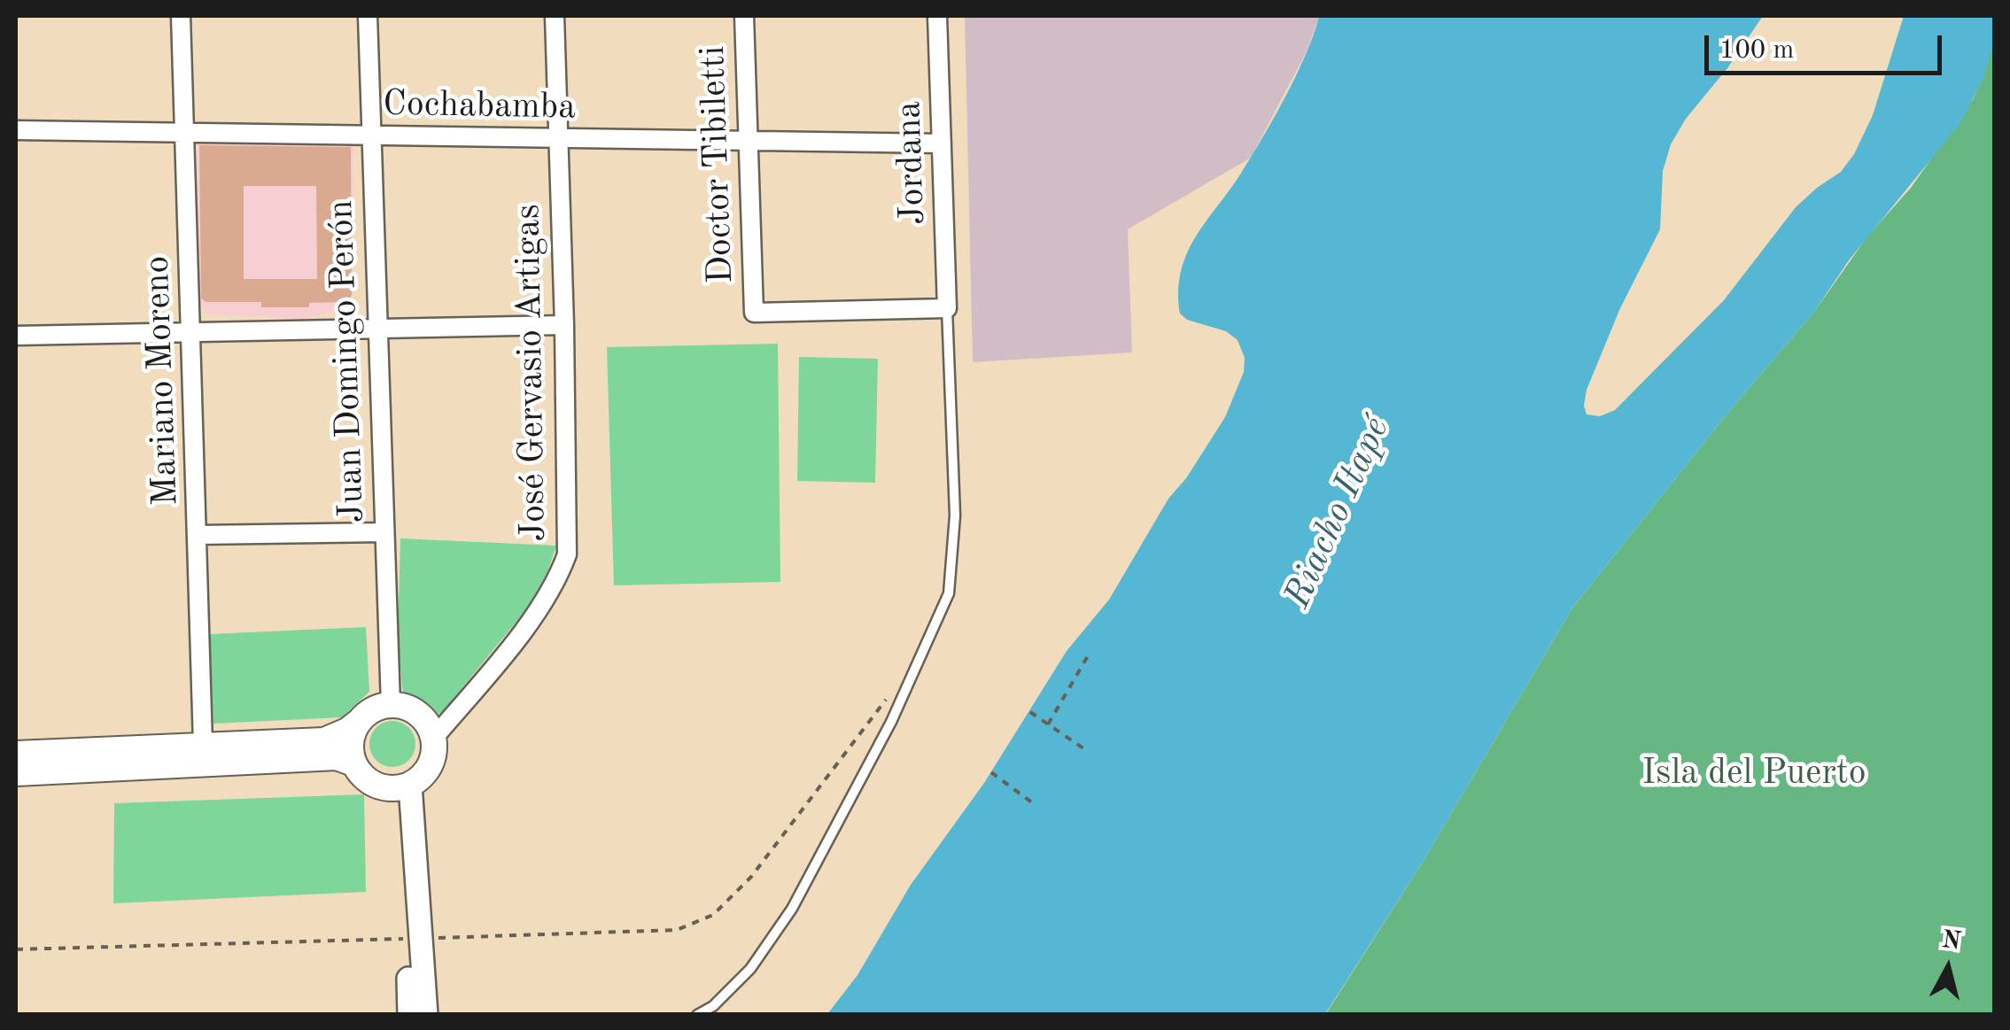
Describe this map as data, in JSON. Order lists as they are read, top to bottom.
{
  "streets": {
    "street": [
      "Cochabamba",
      "Jordana",
      "Doctor Tibiletti",
      "Juan Domingo Perón",
      "José Gervasio Artigas",
      "Mariano Moreno"
    ]
  },
  "crossings": [
    ["Cochabamba", "Jordana"],
    ["Cochabamba", "Doctor Tibiletti"],
    ["Cochabamba", "Juan Domingo Perón"],
    ["Cochabamba", "José Gervasio Artigas"],
    ["Cochabamba", "Mariano Moreno"],
    ["Jordana", "Doctor Tibiletti"],
    ["Juan Domingo Perón", "José Gervasio Artigas"]
  ],
  "water": ["Riacho Itapé"],
  "parks": ["Isla del Puerto"],
  "scale_bar": "100 m",
  "north": "top"
}
